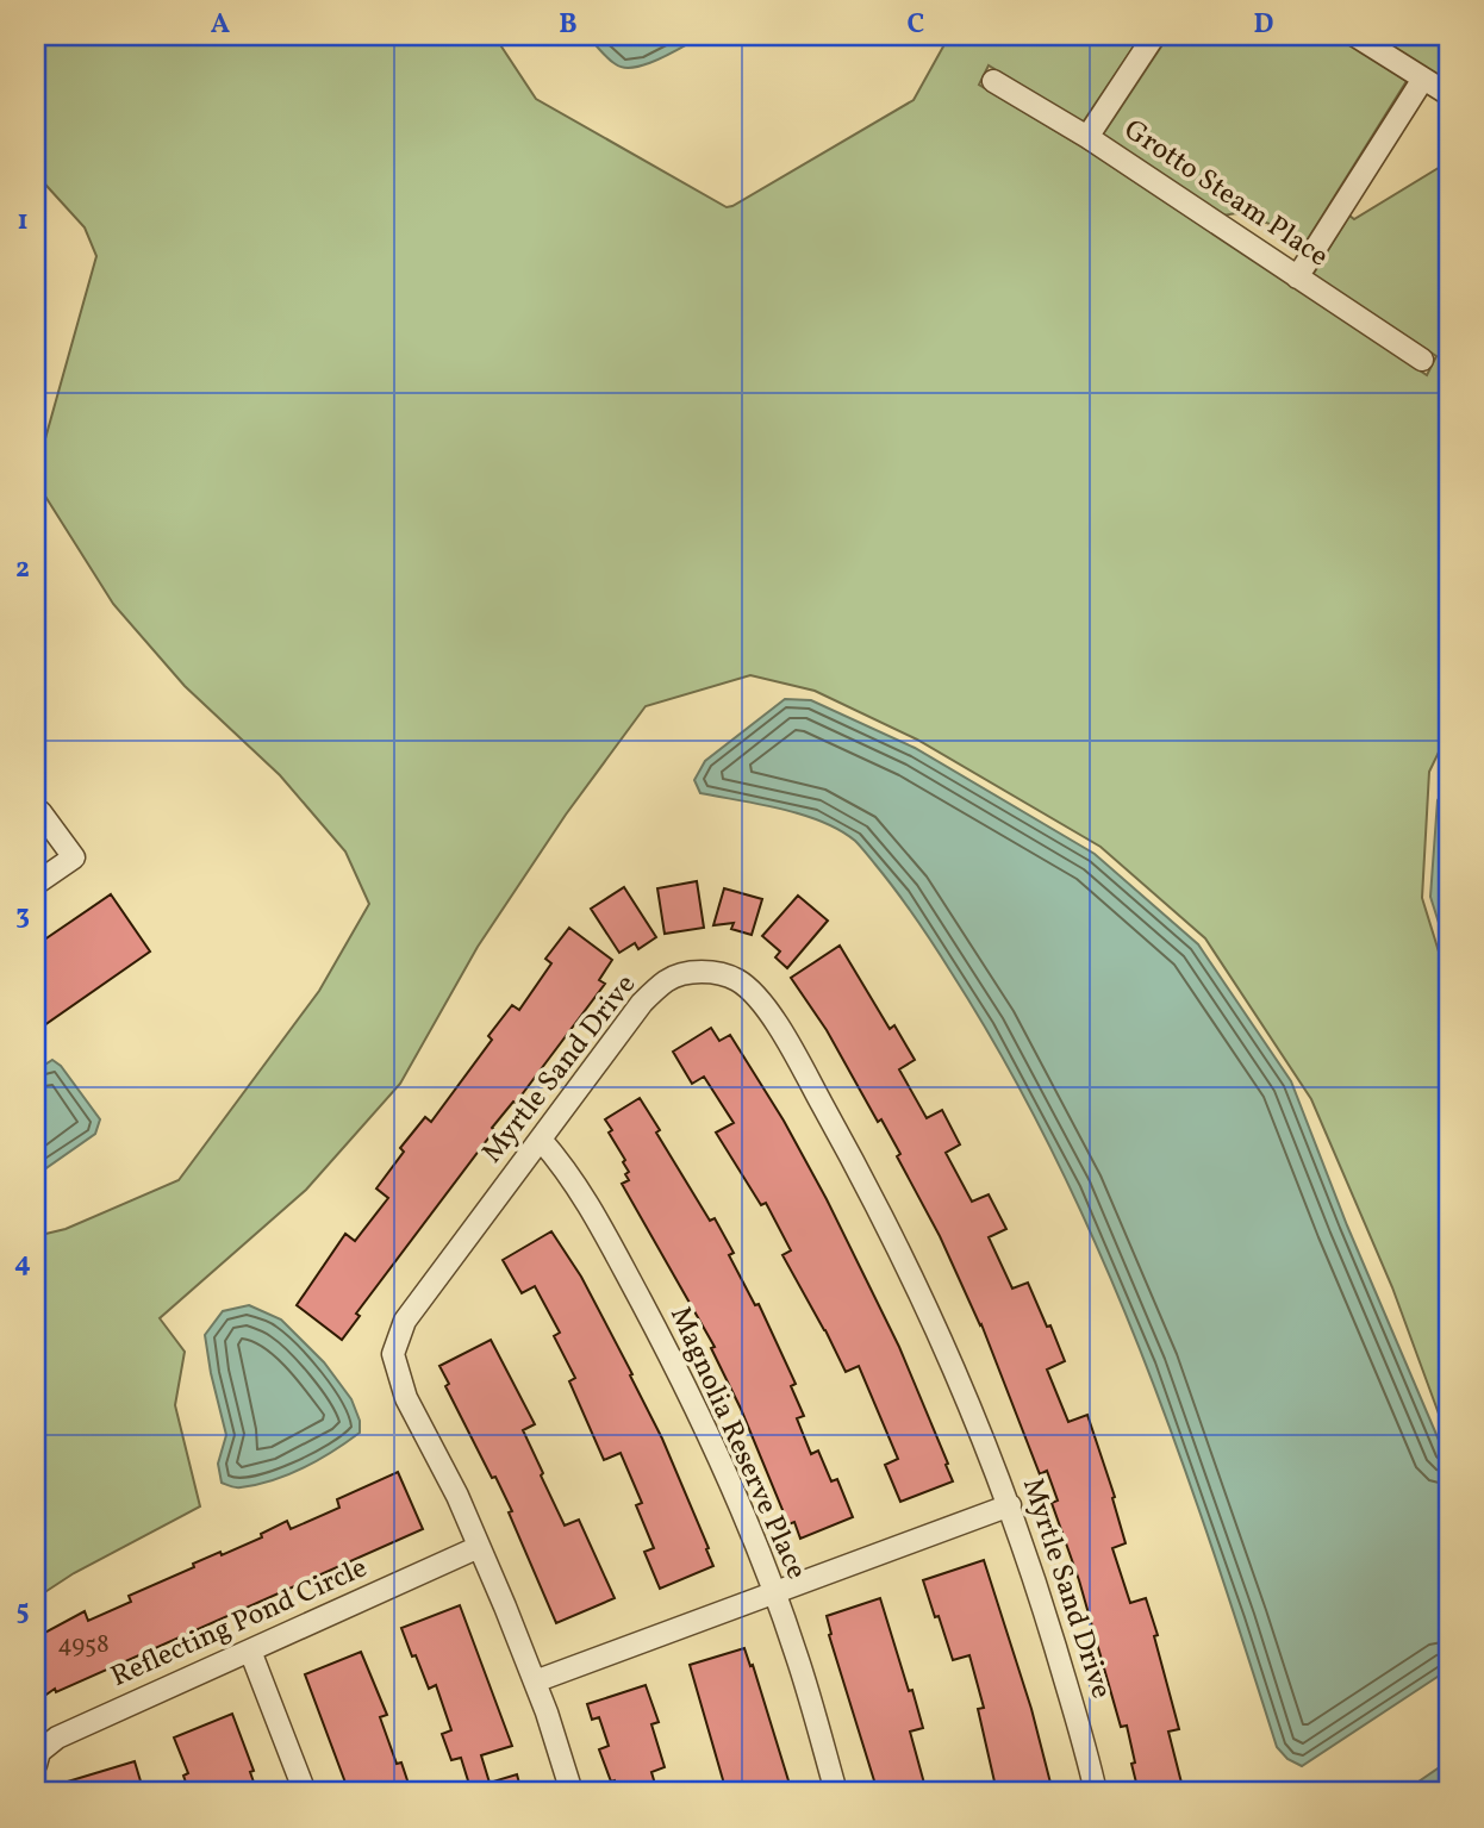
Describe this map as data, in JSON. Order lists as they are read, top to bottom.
{
  "streets": {
    "street": [
      "Grotto Steam Place",
      "Myrtle Sand Drive",
      "Magnolia Reserve Place",
      "Reflecting Pond Circle"
    ]
  },
  "crossings": [
    ["Myrtle Sand Drive", "Magnolia Reserve Place"],
    ["Myrtle Sand Drive", "Reflecting Pond Circle"]
  ],
  "house_numbers": ["4958"],
  "grid": {
    "columns": [
      "A",
      "B",
      "C",
      "D"
    ],
    "rows": [
      "1",
      "2",
      "3",
      "4",
      "5"
    ]
  }
}
